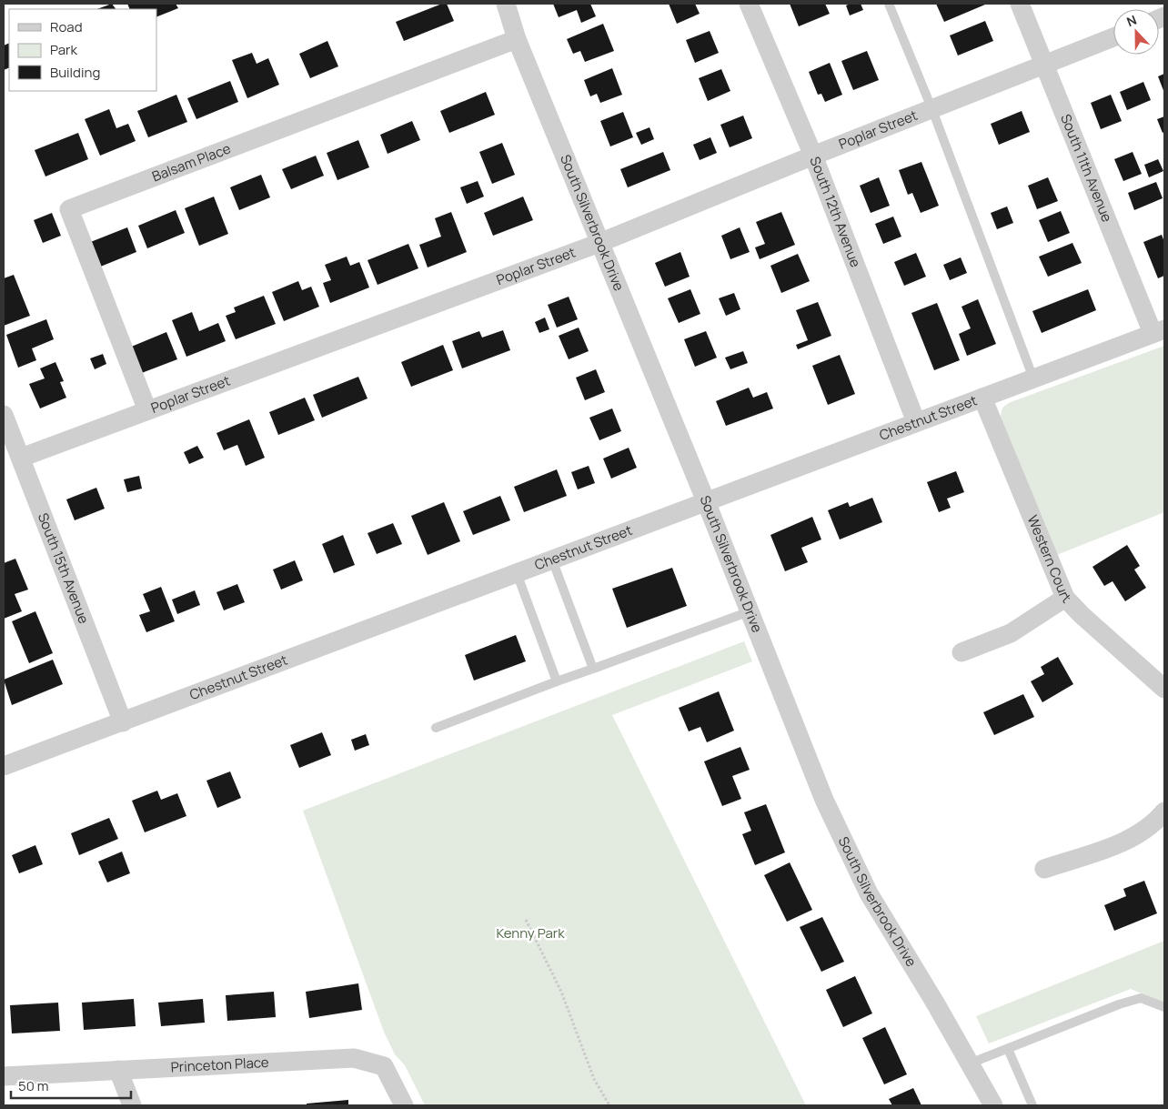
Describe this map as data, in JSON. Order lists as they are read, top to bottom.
{
  "streets": {
    "street": [
      "Poplar Street",
      "Balsam Place",
      "South 11th Avenue",
      "South 12th Avenue",
      "South Silverbrook Drive",
      "Chestnut Street",
      "Western Court",
      "South 15th Avenue",
      "Princeton Place"
    ]
  },
  "crossings": [
    ["Poplar Street", "Balsam Place"],
    ["Poplar Street", "South 11th Avenue"],
    ["Poplar Street", "South 12th Avenue"],
    ["Poplar Street", "South Silverbrook Drive"],
    ["Poplar Street", "South 15th Avenue"],
    ["Balsam Place", "South Silverbrook Drive"],
    ["South 11th Avenue", "Chestnut Street"],
    ["South 12th Avenue", "Chestnut Street"],
    ["South Silverbrook Drive", "Chestnut Street"],
    ["Chestnut Street", "Western Court"],
    ["Chestnut Street", "South 15th Avenue"]
  ],
  "parks": ["Kenny Park"],
  "legend": ["Road", "Park", "Building"],
  "scale_bar": "50 m",
  "north": "top"
}
